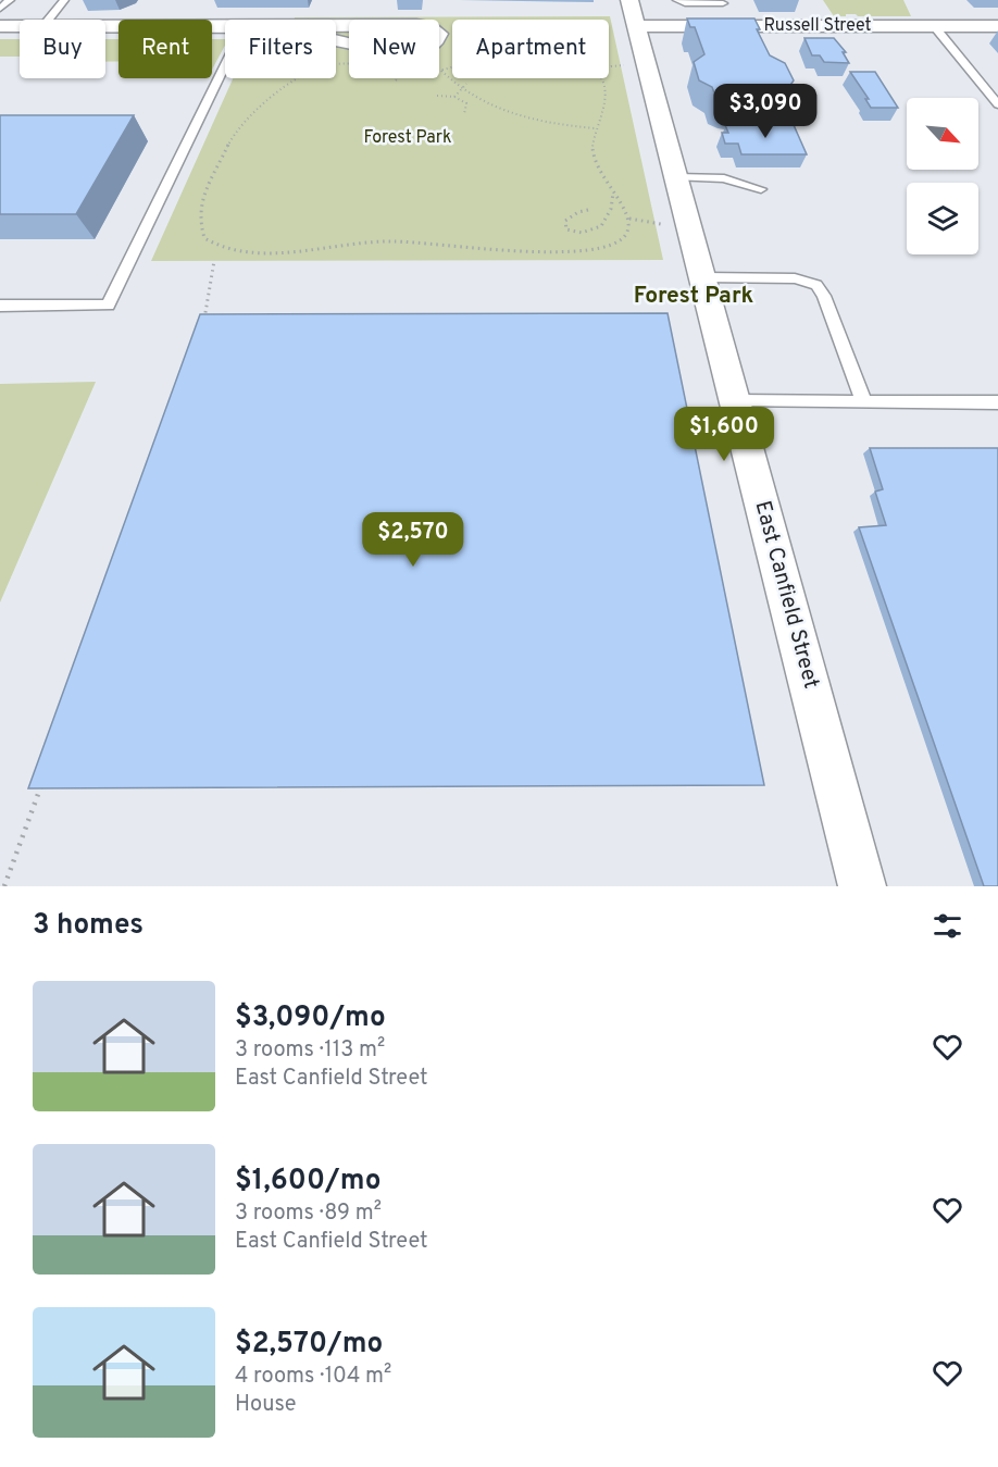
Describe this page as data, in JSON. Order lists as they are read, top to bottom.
{
  "streets": {
    "street": ["Russell Street", "East Canfield Street"]
  },
  "crossings": [
    ["Russell Street", "East Canfield Street"]
  ],
  "districts": ["Forest Park"],
  "parks": ["Forest Park"],
  "north": "bottom right",
  "page": {
    "chip": [
      "Buy",
      "Rent",
      "Filters",
      "New",
      "Apartment"
    ],
    "price": ["$3,090", "$1,600", "$2,570"],
    "heading": "3 homes",
    "list": [
      {
        "name": "$3,090/mo",
        "note": "3 rooms · 113 m² · East Canfield Street"
      },
      {
        "name": "$1,600/mo",
        "note": "3 rooms · 89 m² · East Canfield Street"
      },
      {
        "name": "$2,570/mo",
        "note": "4 rooms · 104 m² · House"
      }
    ]
  }
}
